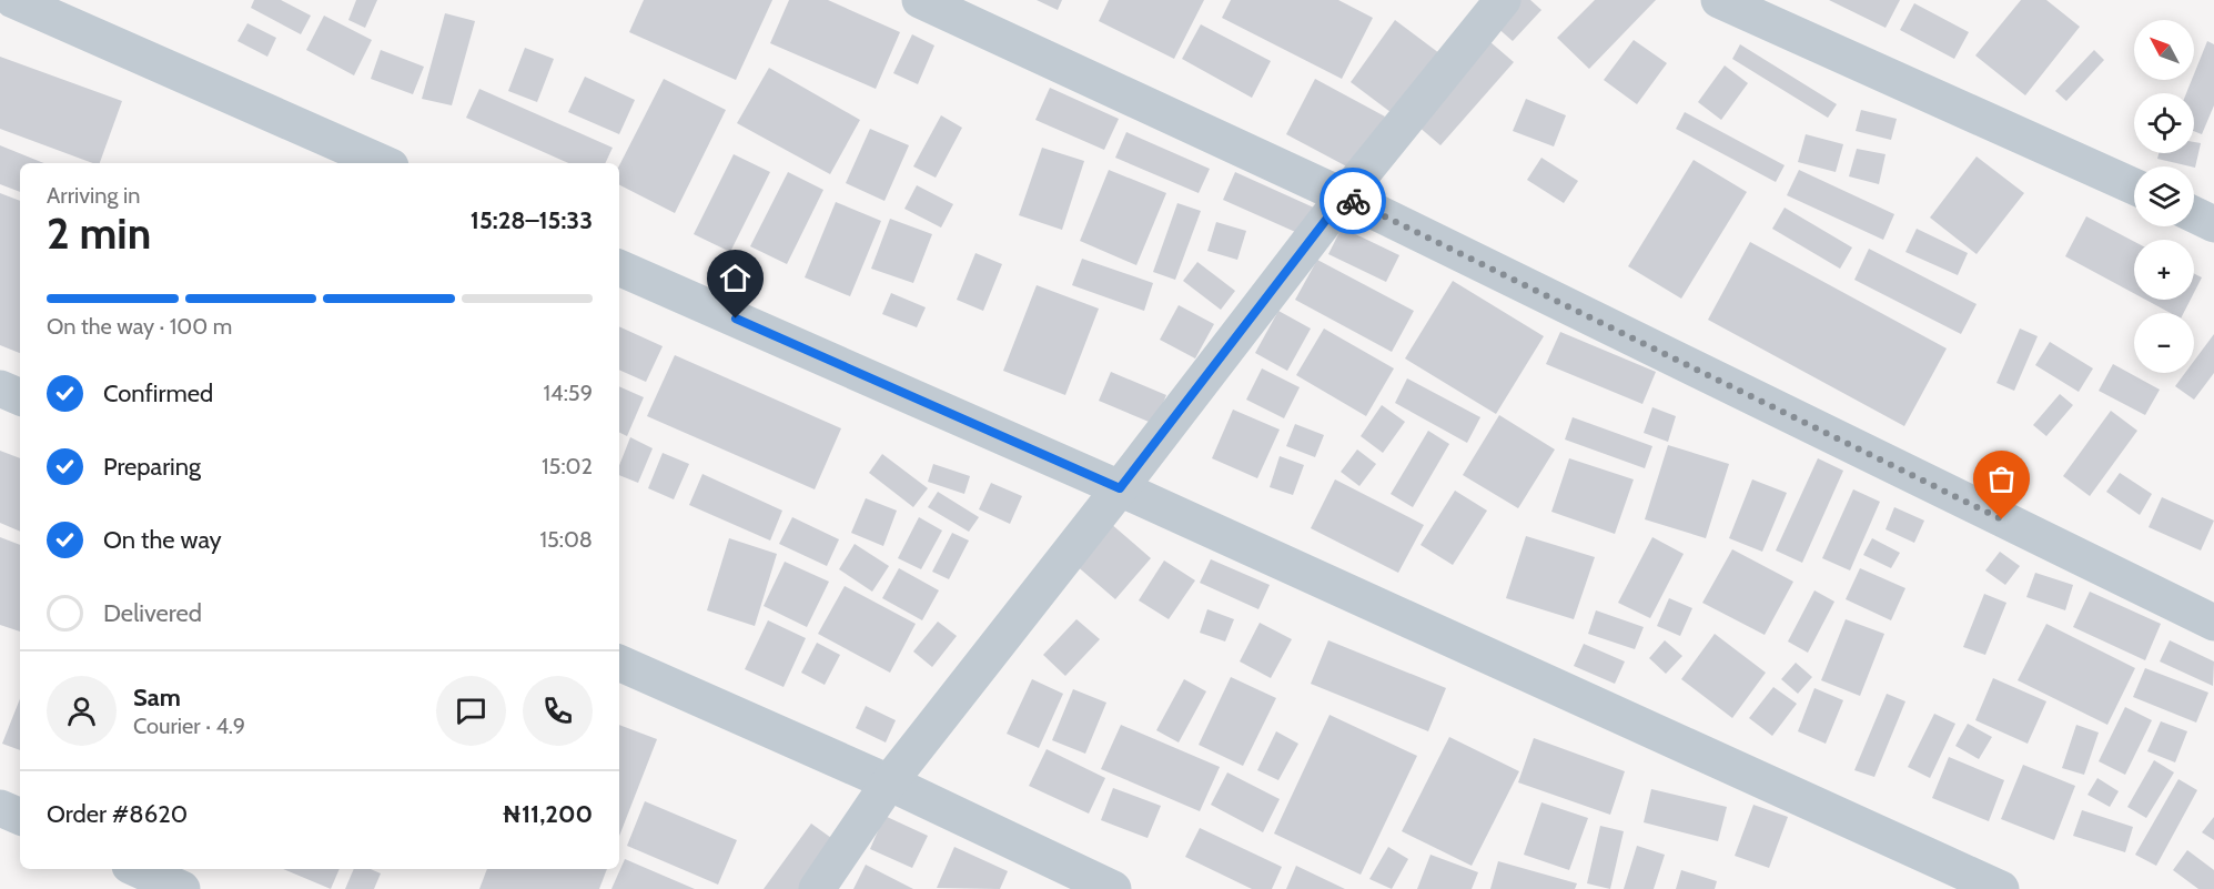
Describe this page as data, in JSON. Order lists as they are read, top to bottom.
{
  "north": "top left",
  "page": {
    "map_buttons": ["+", "−"],
    "heading": ["2 min", "Arriving in", "15:28–15:33"],
    "panel": [
      "Sam",
      "Courier · 4.9",
      "Order #8620",
      "₦11,200"
    ],
    "bar": "On the way · 100 m",
    "list": [
      ["Confirmed", "14:59"],
      ["Preparing", "15:02"],
      ["On the way", "15:08"],
      "Delivered"
    ]
  }
}
